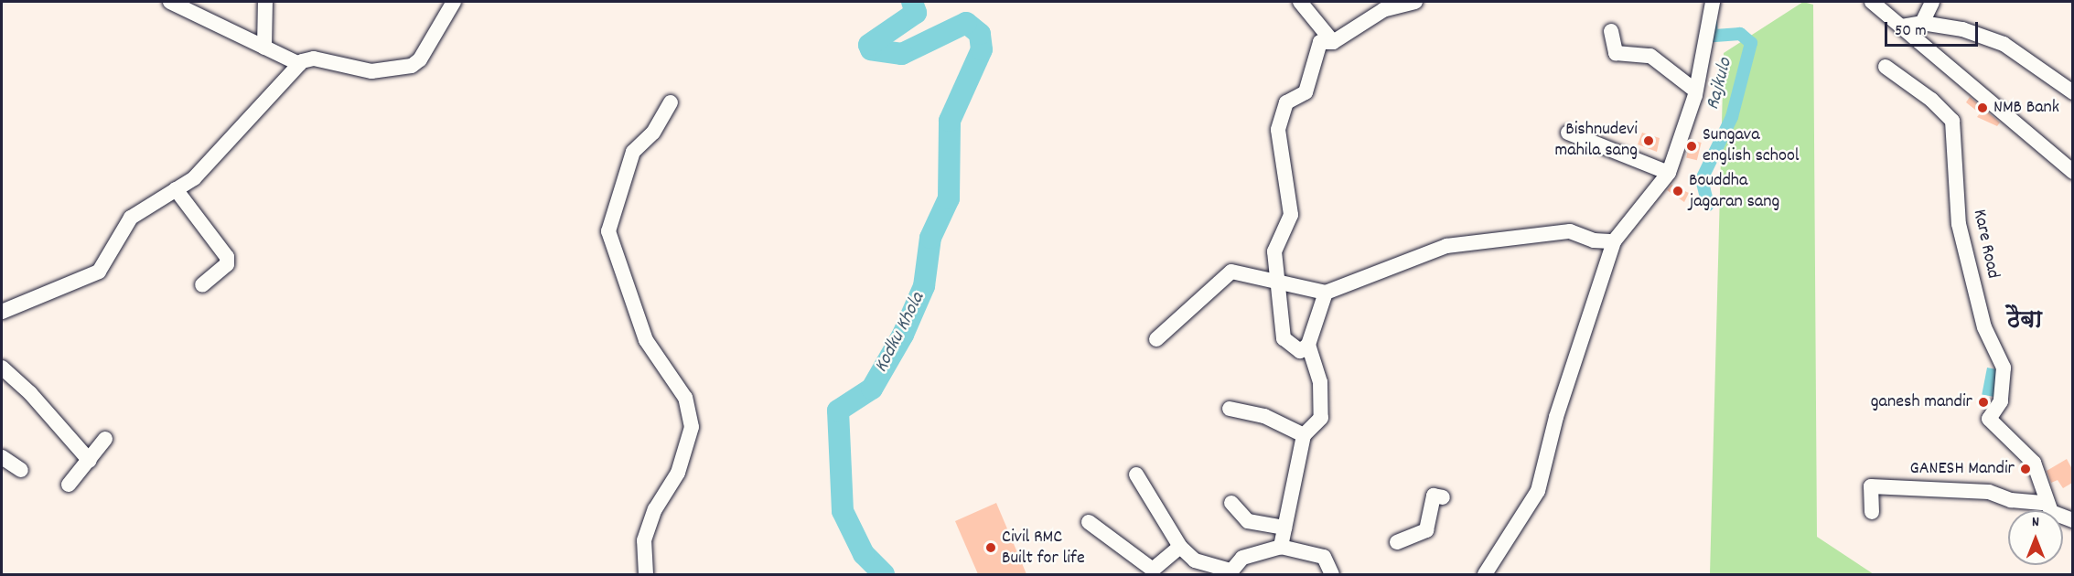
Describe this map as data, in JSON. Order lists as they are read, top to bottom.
{
  "streets": {
    "street": ["Kare Road"]
  },
  "districts": ["ठैबा"],
  "water": ["Rajkulo", "Kodku Khola"],
  "places": [
    "NMB Bank",
    "Bishnudevi mahila sang",
    "Sungava english school",
    "Bouddha jagaran sang",
    "ganesh mandir",
    "GANESH Mandir",
    "Civil RMC Built for life"
  ],
  "scale_bar": "50 m",
  "north": "top"
}
